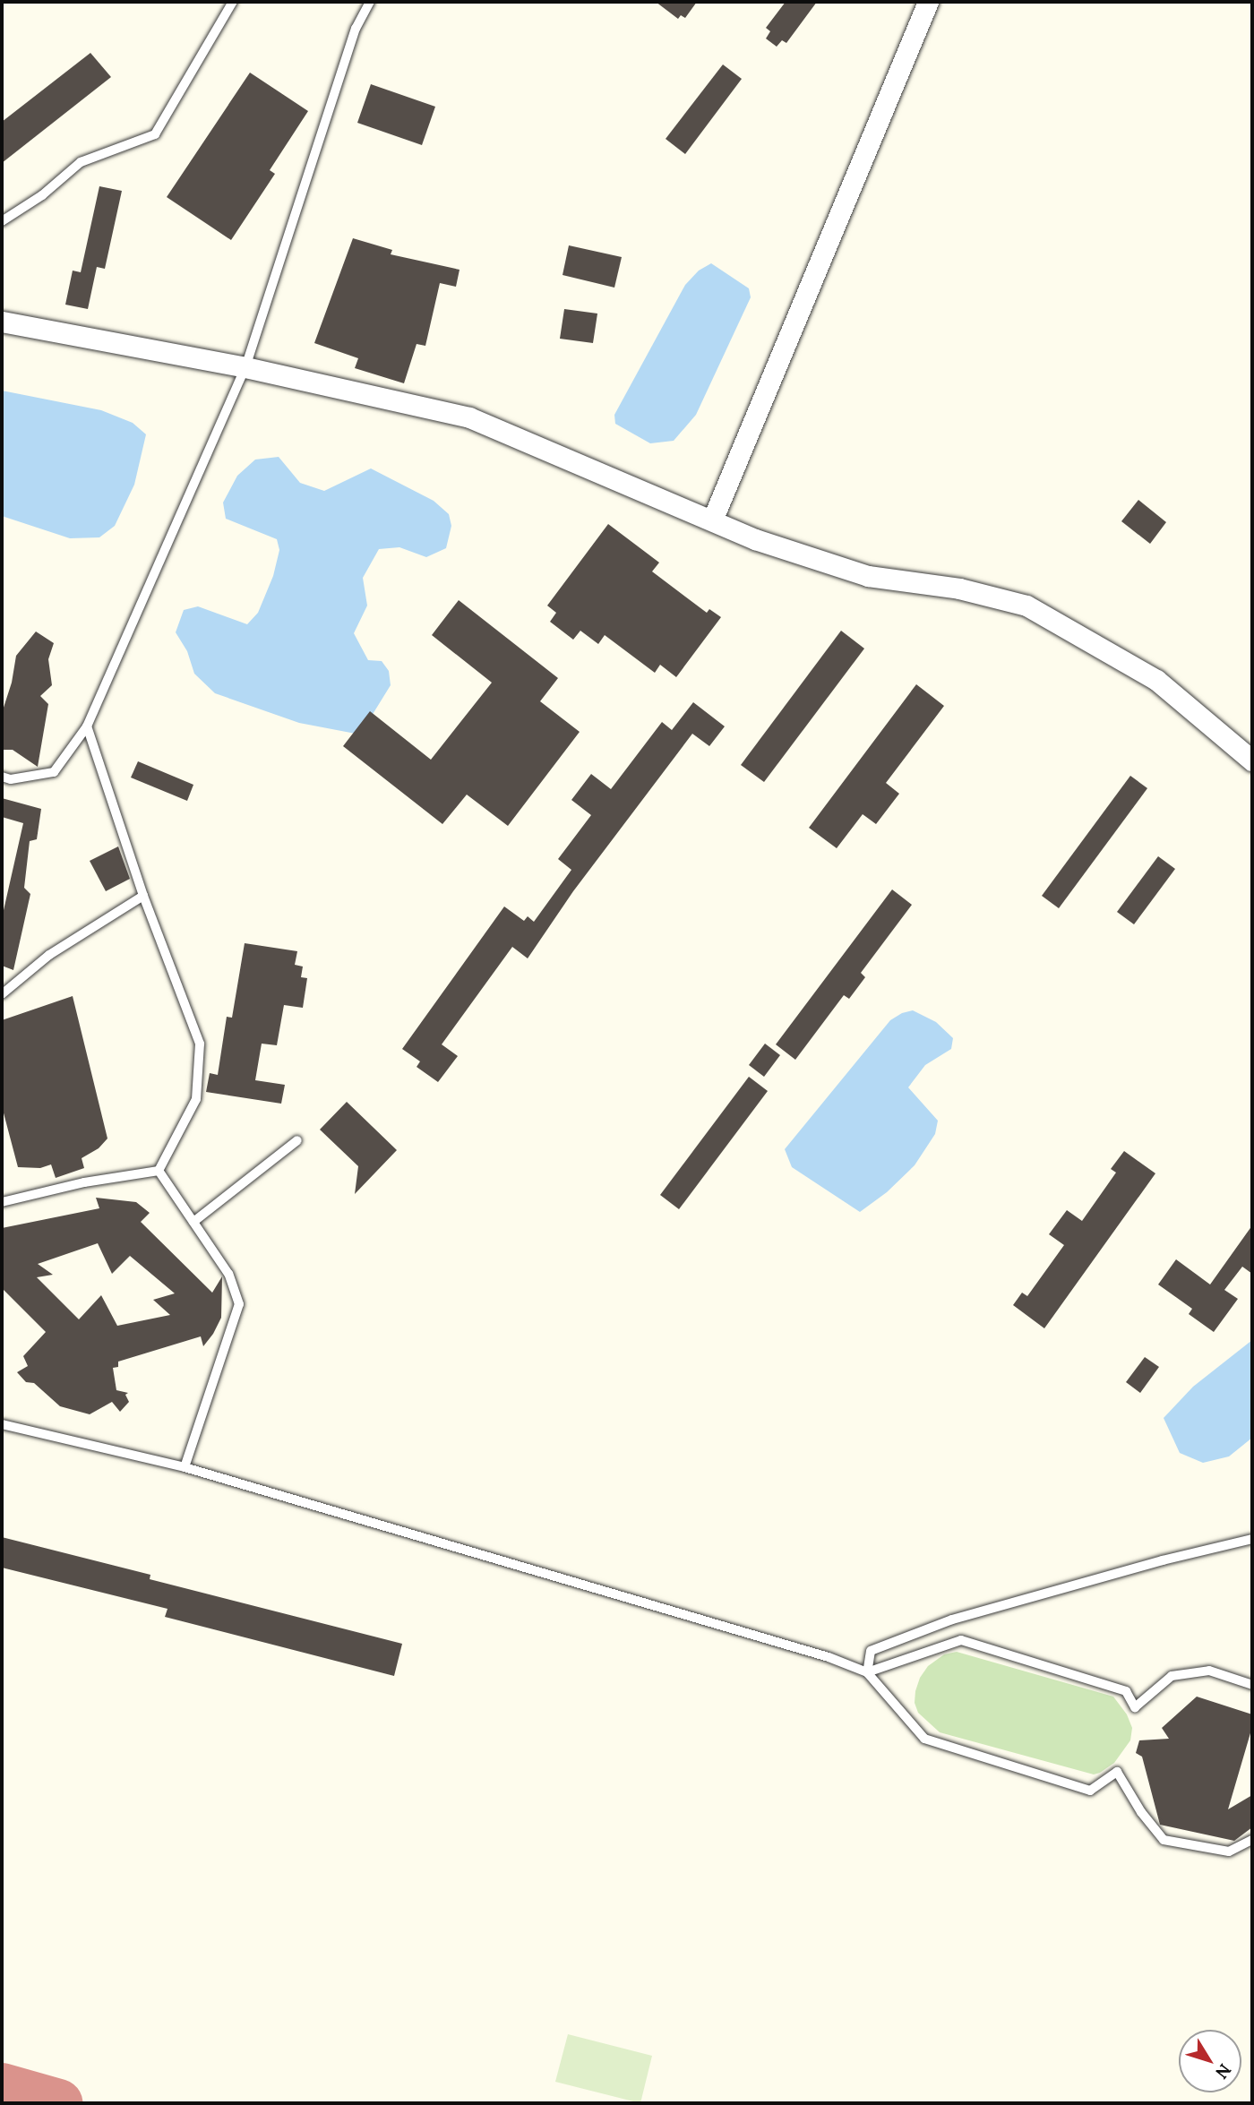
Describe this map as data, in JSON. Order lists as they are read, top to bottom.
{
  "north": "bottom right"
}
